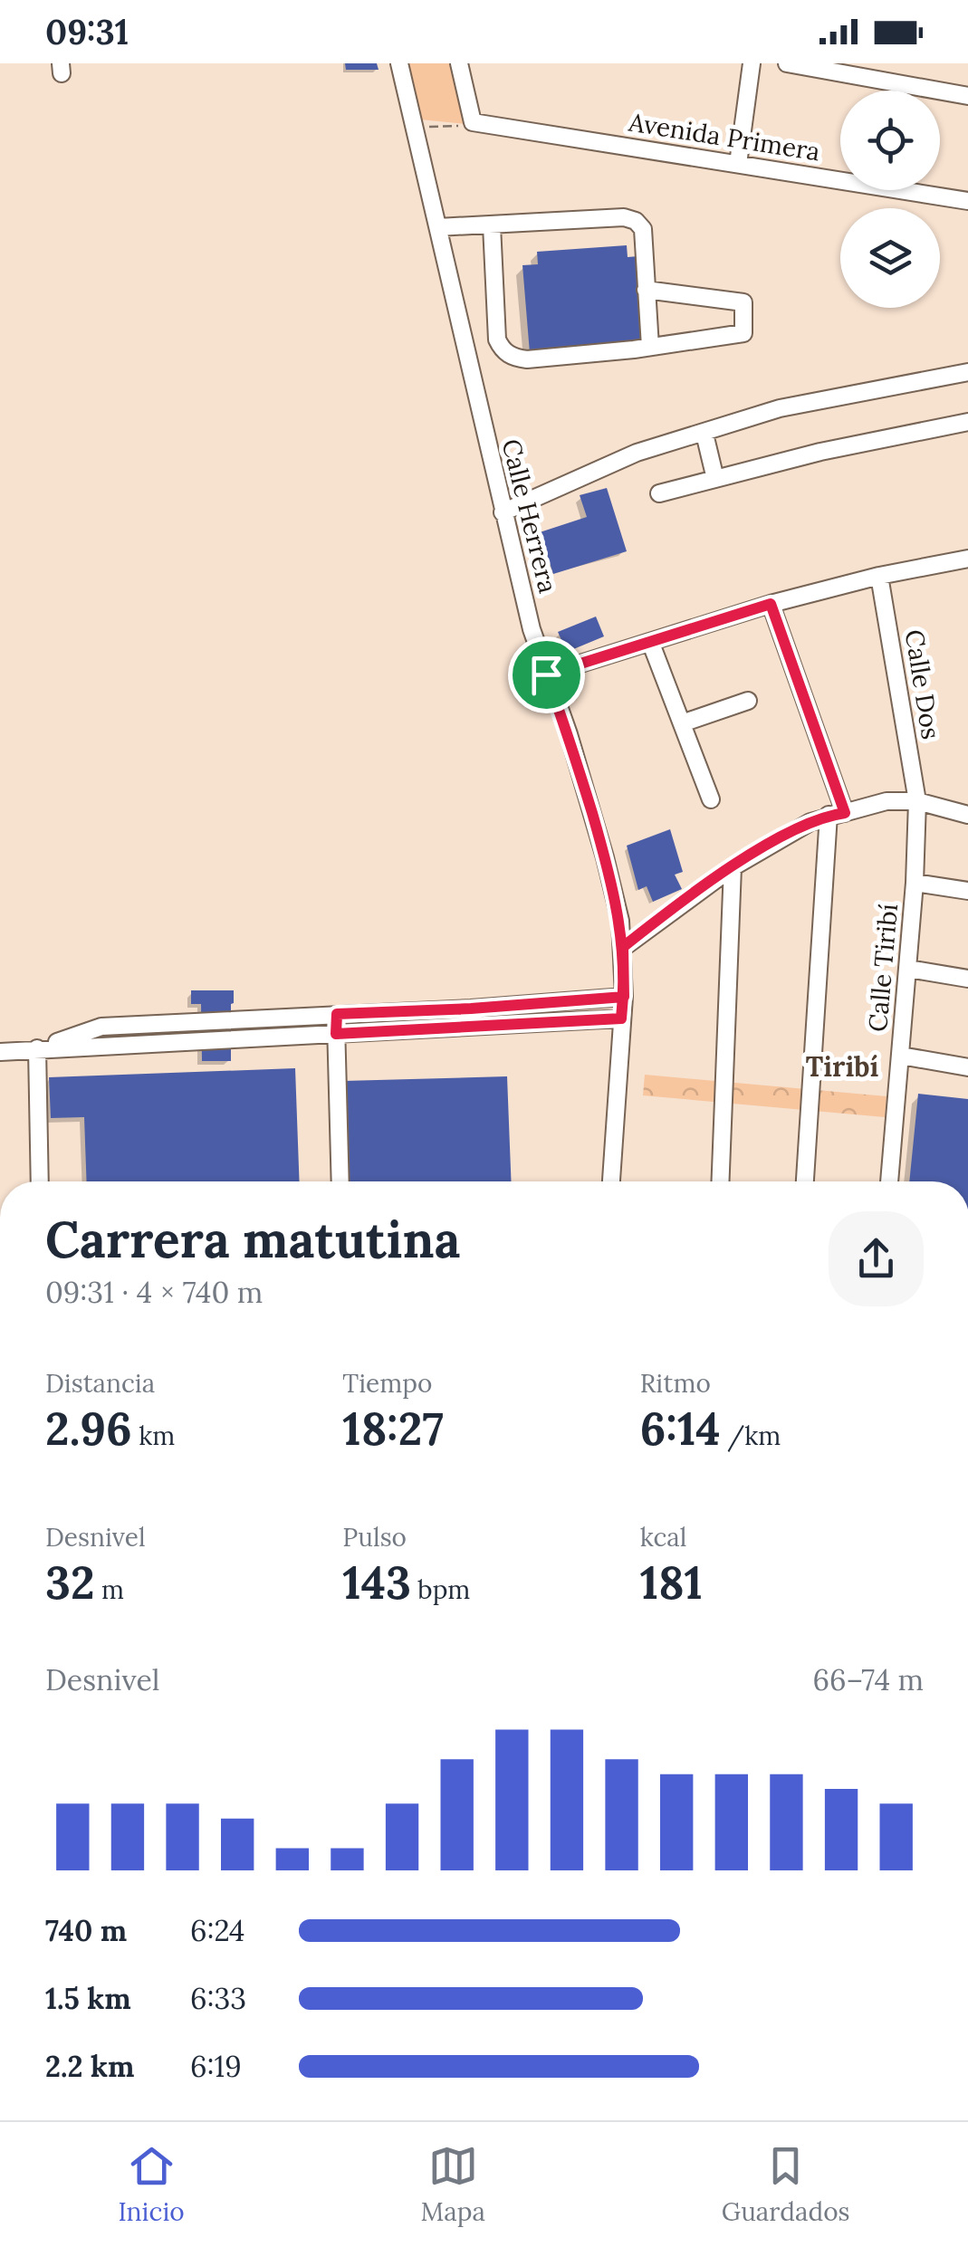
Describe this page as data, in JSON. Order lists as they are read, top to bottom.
{
  "streets": {
    "street": [
      "Avenida Primera",
      "Calle Herrera",
      "Calle Dos",
      "Calle Tiribí"
    ]
  },
  "crossings": [
    ["Calle Dos", "Calle Tiribí"]
  ],
  "districts": ["Tiribí"],
  "page": {
    "status": "09:31",
    "heading": ["Carrera matutina", "09:31 · 4 × 740 m"],
    "stats": [
      ["Distancia", "2.96 km"],
      ["Tiempo", "18:27"],
      ["Ritmo", "6:14 /km"],
      ["Desnivel", "32 m"],
      ["Pulso", "143 bpm"],
      ["kcal", "181"]
    ],
    "chart": ["Desnivel", "66–74 m"],
    "list": [
      {
        "name": "740 m",
        "note": "6:24"
      },
      {
        "name": "1.5 km",
        "note": "6:33"
      },
      {
        "name": "2.2 km",
        "note": "6:19"
      }
    ],
    "tabs": ["Inicio", "Mapa", "Guardados"]
  }
}
